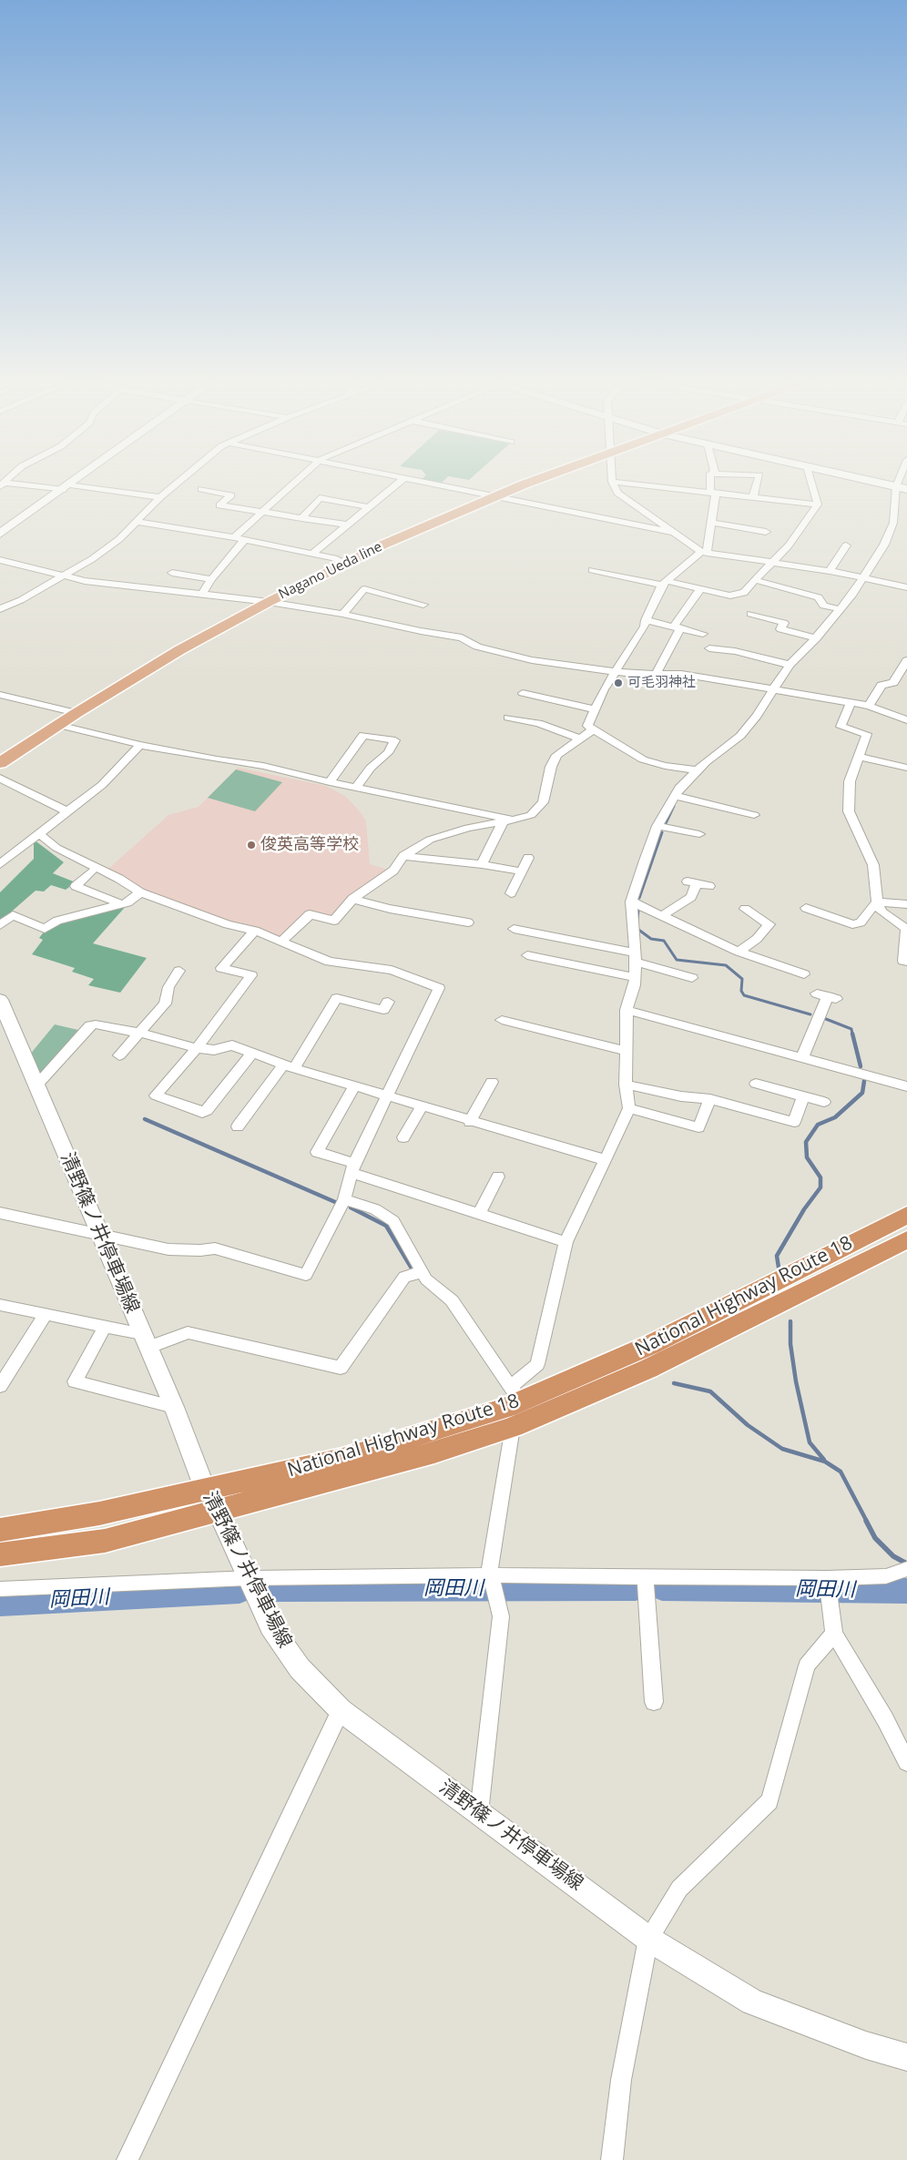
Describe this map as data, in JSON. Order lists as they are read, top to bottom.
{
  "streets": {
    "highway": ["National Highway Route 18"],
    "main road": ["Nagano Ueda line", "清野篠ノ井停車場線"]
  },
  "crossings": [
    ["清野篠ノ井停車場線", "National Highway Route 18"]
  ],
  "water": ["岡田川"],
  "places": ["可毛羽神社", "俊英高等学校"]
}
